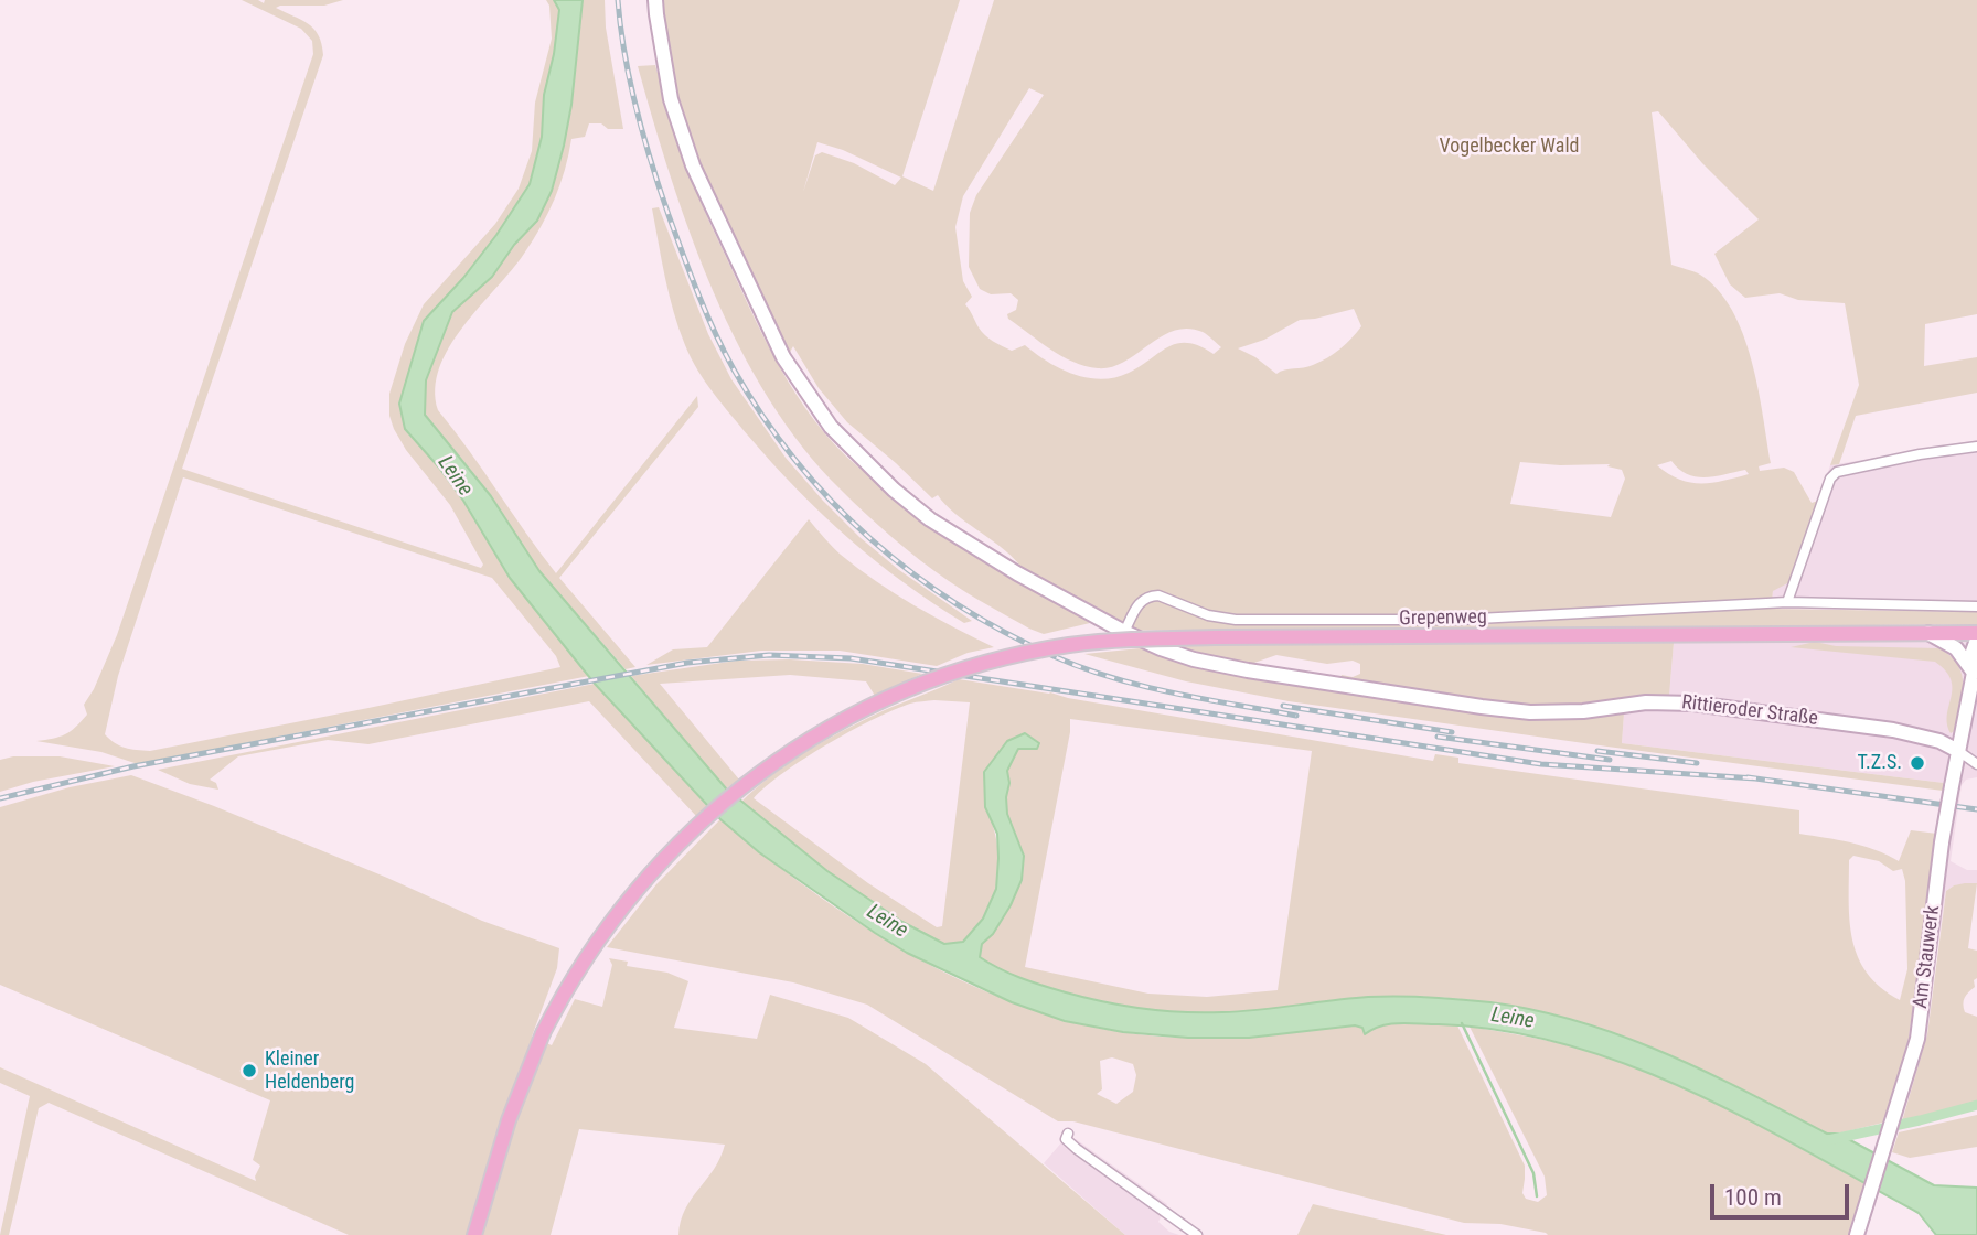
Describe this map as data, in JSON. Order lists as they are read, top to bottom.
{
  "streets": {
    "street": ["Grepenweg", "Rittieroder Straße", "Am Stauwerk"]
  },
  "crossings": [
    ["Grepenweg", "Rittieroder Straße"],
    ["Rittieroder Straße", "Am Stauwerk"]
  ],
  "water": ["Leine"],
  "parks": ["Vogelbecker Wald"],
  "places": ["T.Z.S.", "Kleiner Heldenberg"],
  "scale_bar": "100 m"
}
